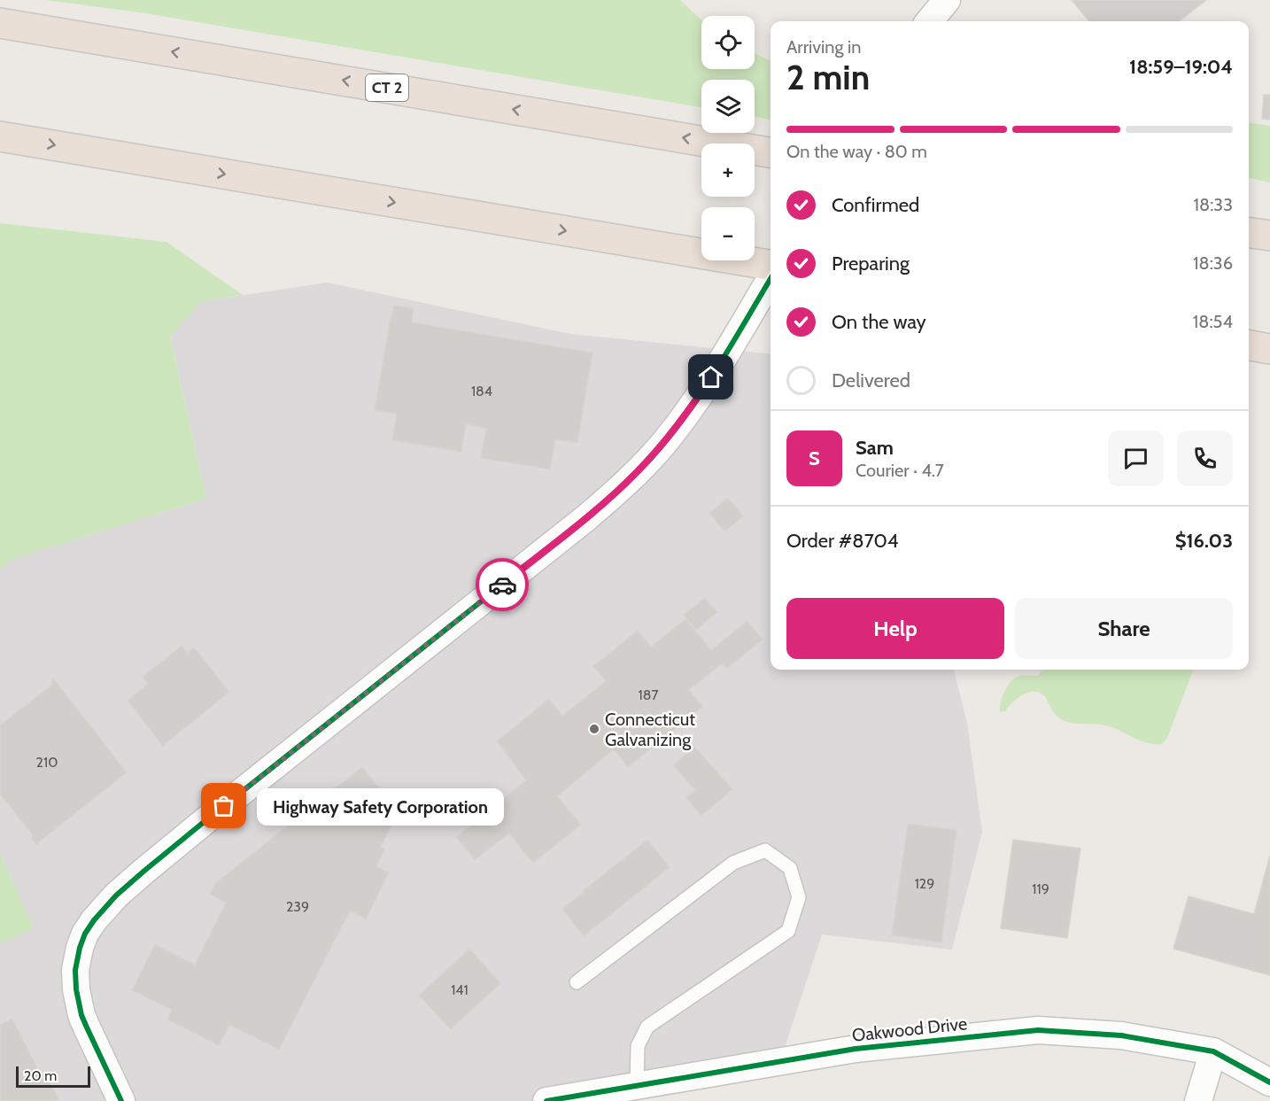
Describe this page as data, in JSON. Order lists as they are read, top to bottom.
{
  "streets": {
    "highway": ["CT 2"],
    "street": ["Oakwood Drive"]
  },
  "places": ["Connecticut Galvanizing", "Highway Safety Corporation"],
  "house_numbers": [
    "184",
    "187",
    "210",
    "129",
    "119",
    "239",
    "141"
  ],
  "scale_bar": "20 m",
  "page": {
    "map_buttons": ["+", "−"],
    "heading": ["2 min", "Arriving in", "18:59–19:04"],
    "panel": [
      "Sam",
      "Courier · 4.7",
      "Order #8704",
      "$16.03"
    ],
    "bar": "On the way · 80 m",
    "list": [
      ["Confirmed", "18:33"],
      ["Preparing", "18:36"],
      ["On the way", "18:54"],
      "Delivered"
    ],
    "round": "S",
    "buttons": ["Help", "Share"],
    "bubble": "Highway Safety Corporation",
    "scale": "20 m"
  }
}
